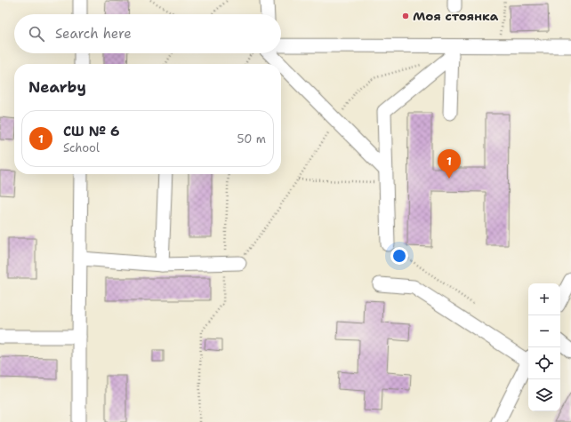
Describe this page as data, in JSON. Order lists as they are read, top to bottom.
{
  "places": ["Моя стоянка"],
  "page": {
    "search": "Search here",
    "heading": "Nearby",
    "list": [
      {
        "mark": "1",
        "name": "СШ № 6",
        "note": "School",
        "value": "50 m"
      }
    ],
    "pins": "1",
    "map_buttons": ["+", "−"]
  }
}
